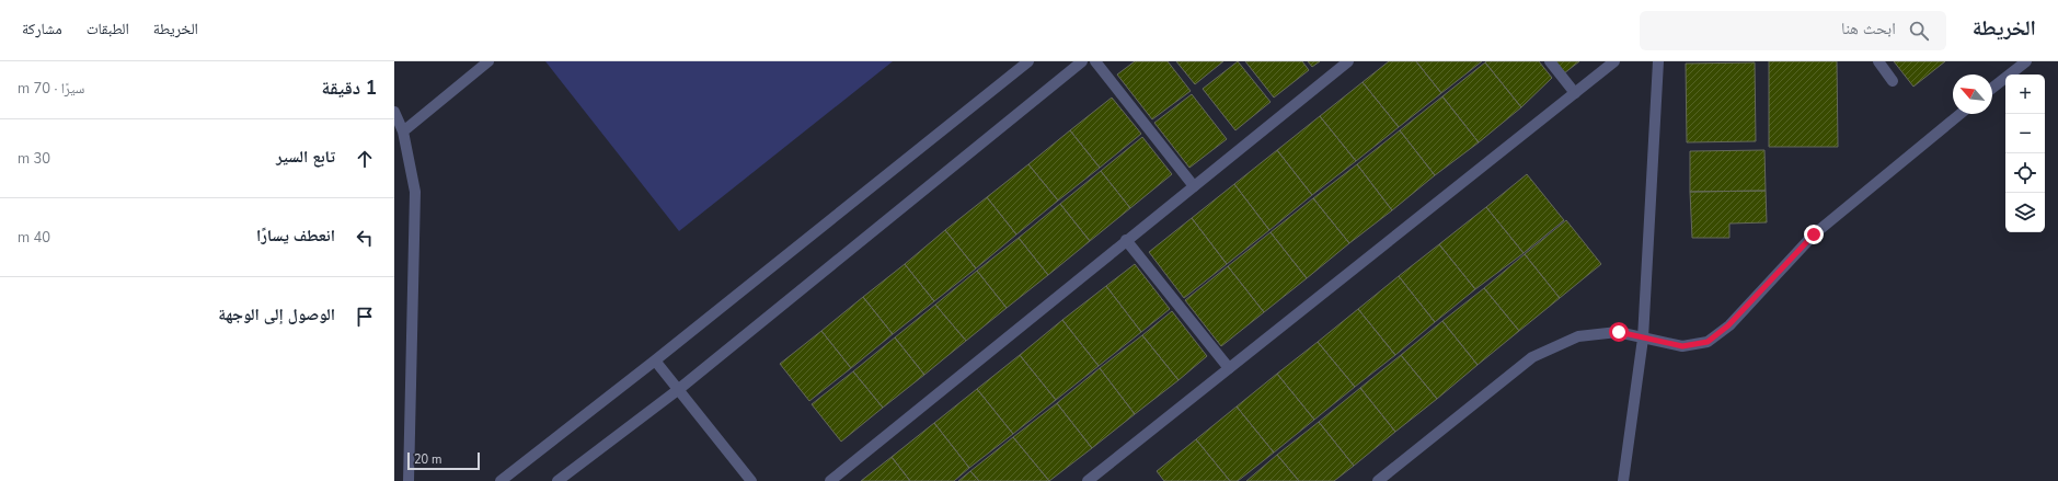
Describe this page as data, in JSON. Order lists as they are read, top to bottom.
{
  "scale_bar": "20 m",
  "north": "top left",
  "page": {
    "header": "الخريطة",
    "search": "ابحث هنا",
    "nav": ["الخريطة", "الطبقات", "مشاركة"],
    "heading": ["1 دقيقة", "سيرًا · 70 m"],
    "map_buttons": ["+", "−"],
    "list": [
      ["تابع السير", "30 m"],
      ["انعطف يسارًا", "40 m"],
      "الوصول إلى الوجهة"
    ],
    "scale": "20 m"
  }
}
